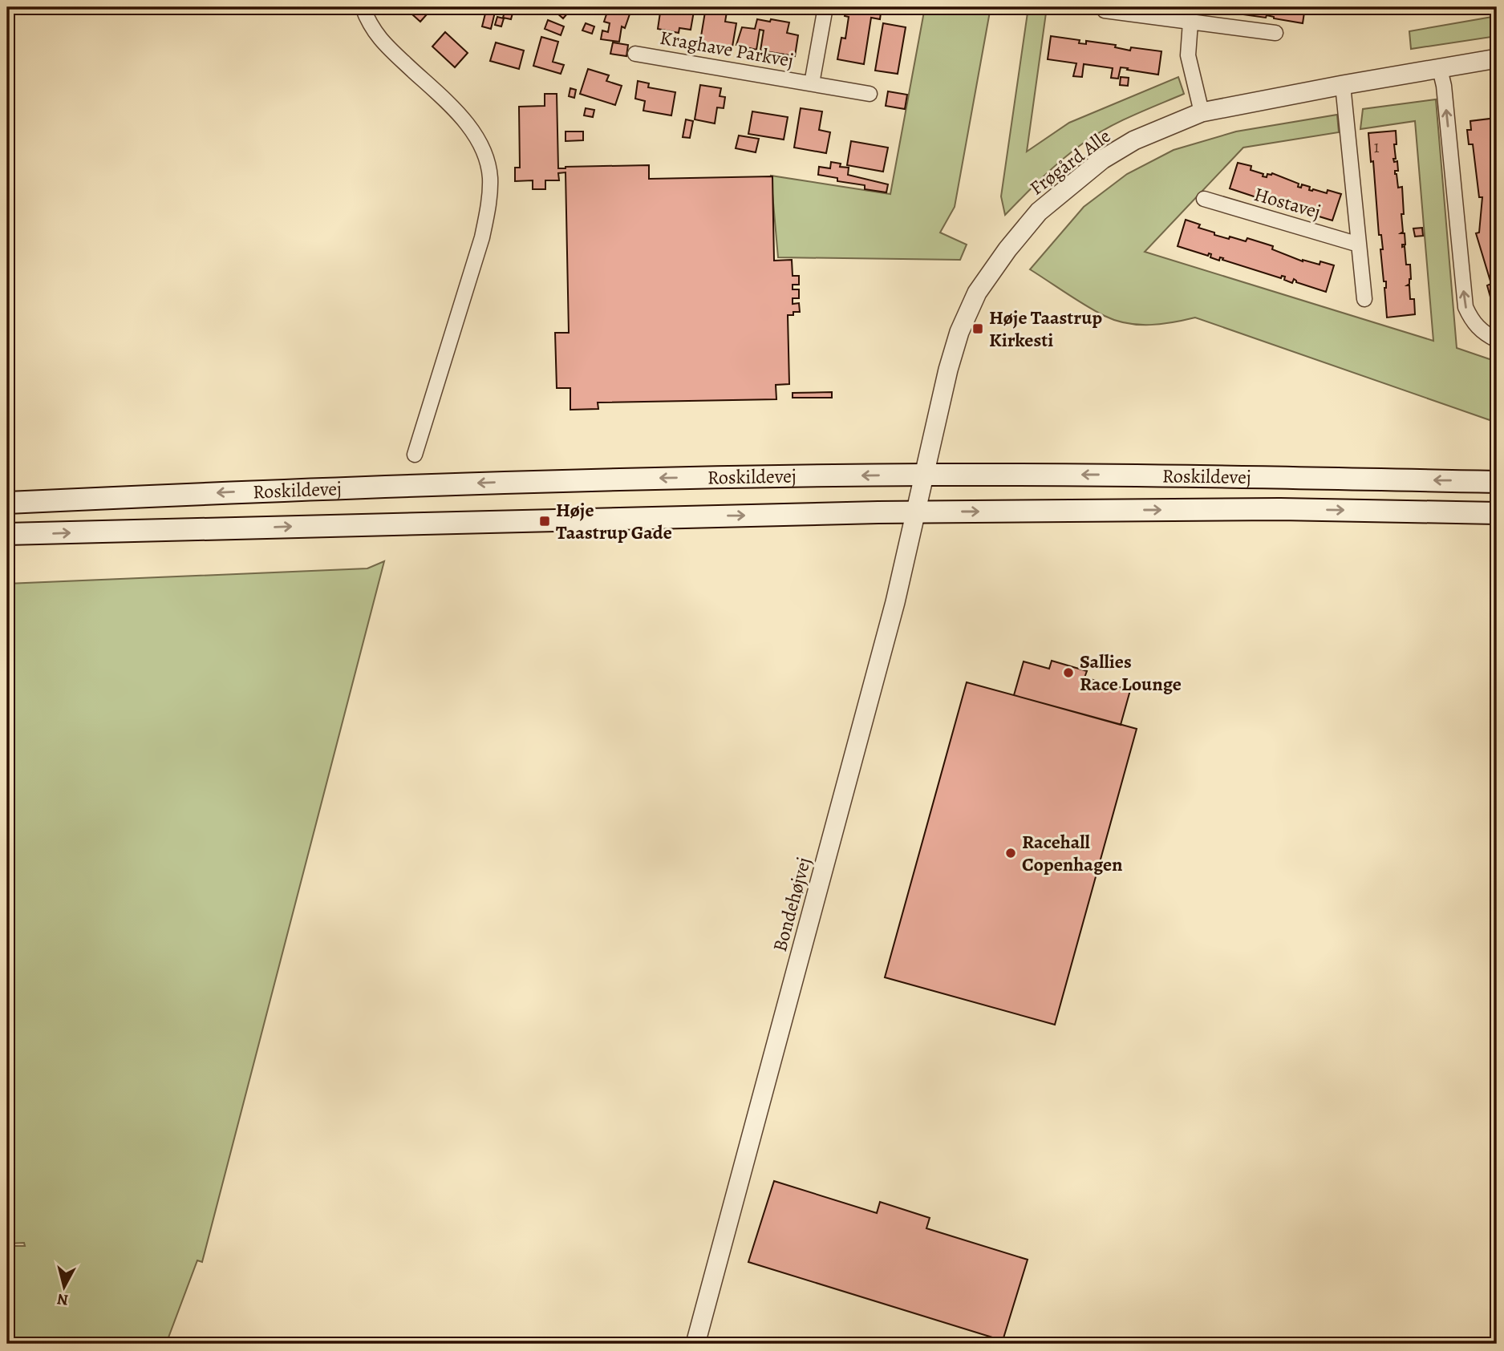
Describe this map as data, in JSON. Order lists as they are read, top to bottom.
{
  "streets": {
    "main road": ["Roskildevej"],
    "street": [
      "Kraghave Parkvej",
      "Frøgård Alle",
      "Hostavej",
      "Bondehøjvej"
    ]
  },
  "crossings": [
    ["Frøgård Alle", "Roskildevej"],
    ["Frøgård Alle", "Bondehøjvej"],
    ["Roskildevej", "Bondehøjvej"]
  ],
  "places": {
    "transit": ["Høje Taastrup Kirkesti", "Høje Taastrup Gade"],
    "other": ["Sallies Race Lounge", "Racehall Copenhagen"]
  },
  "house_numbers": ["1"],
  "north": "bottom"
}
